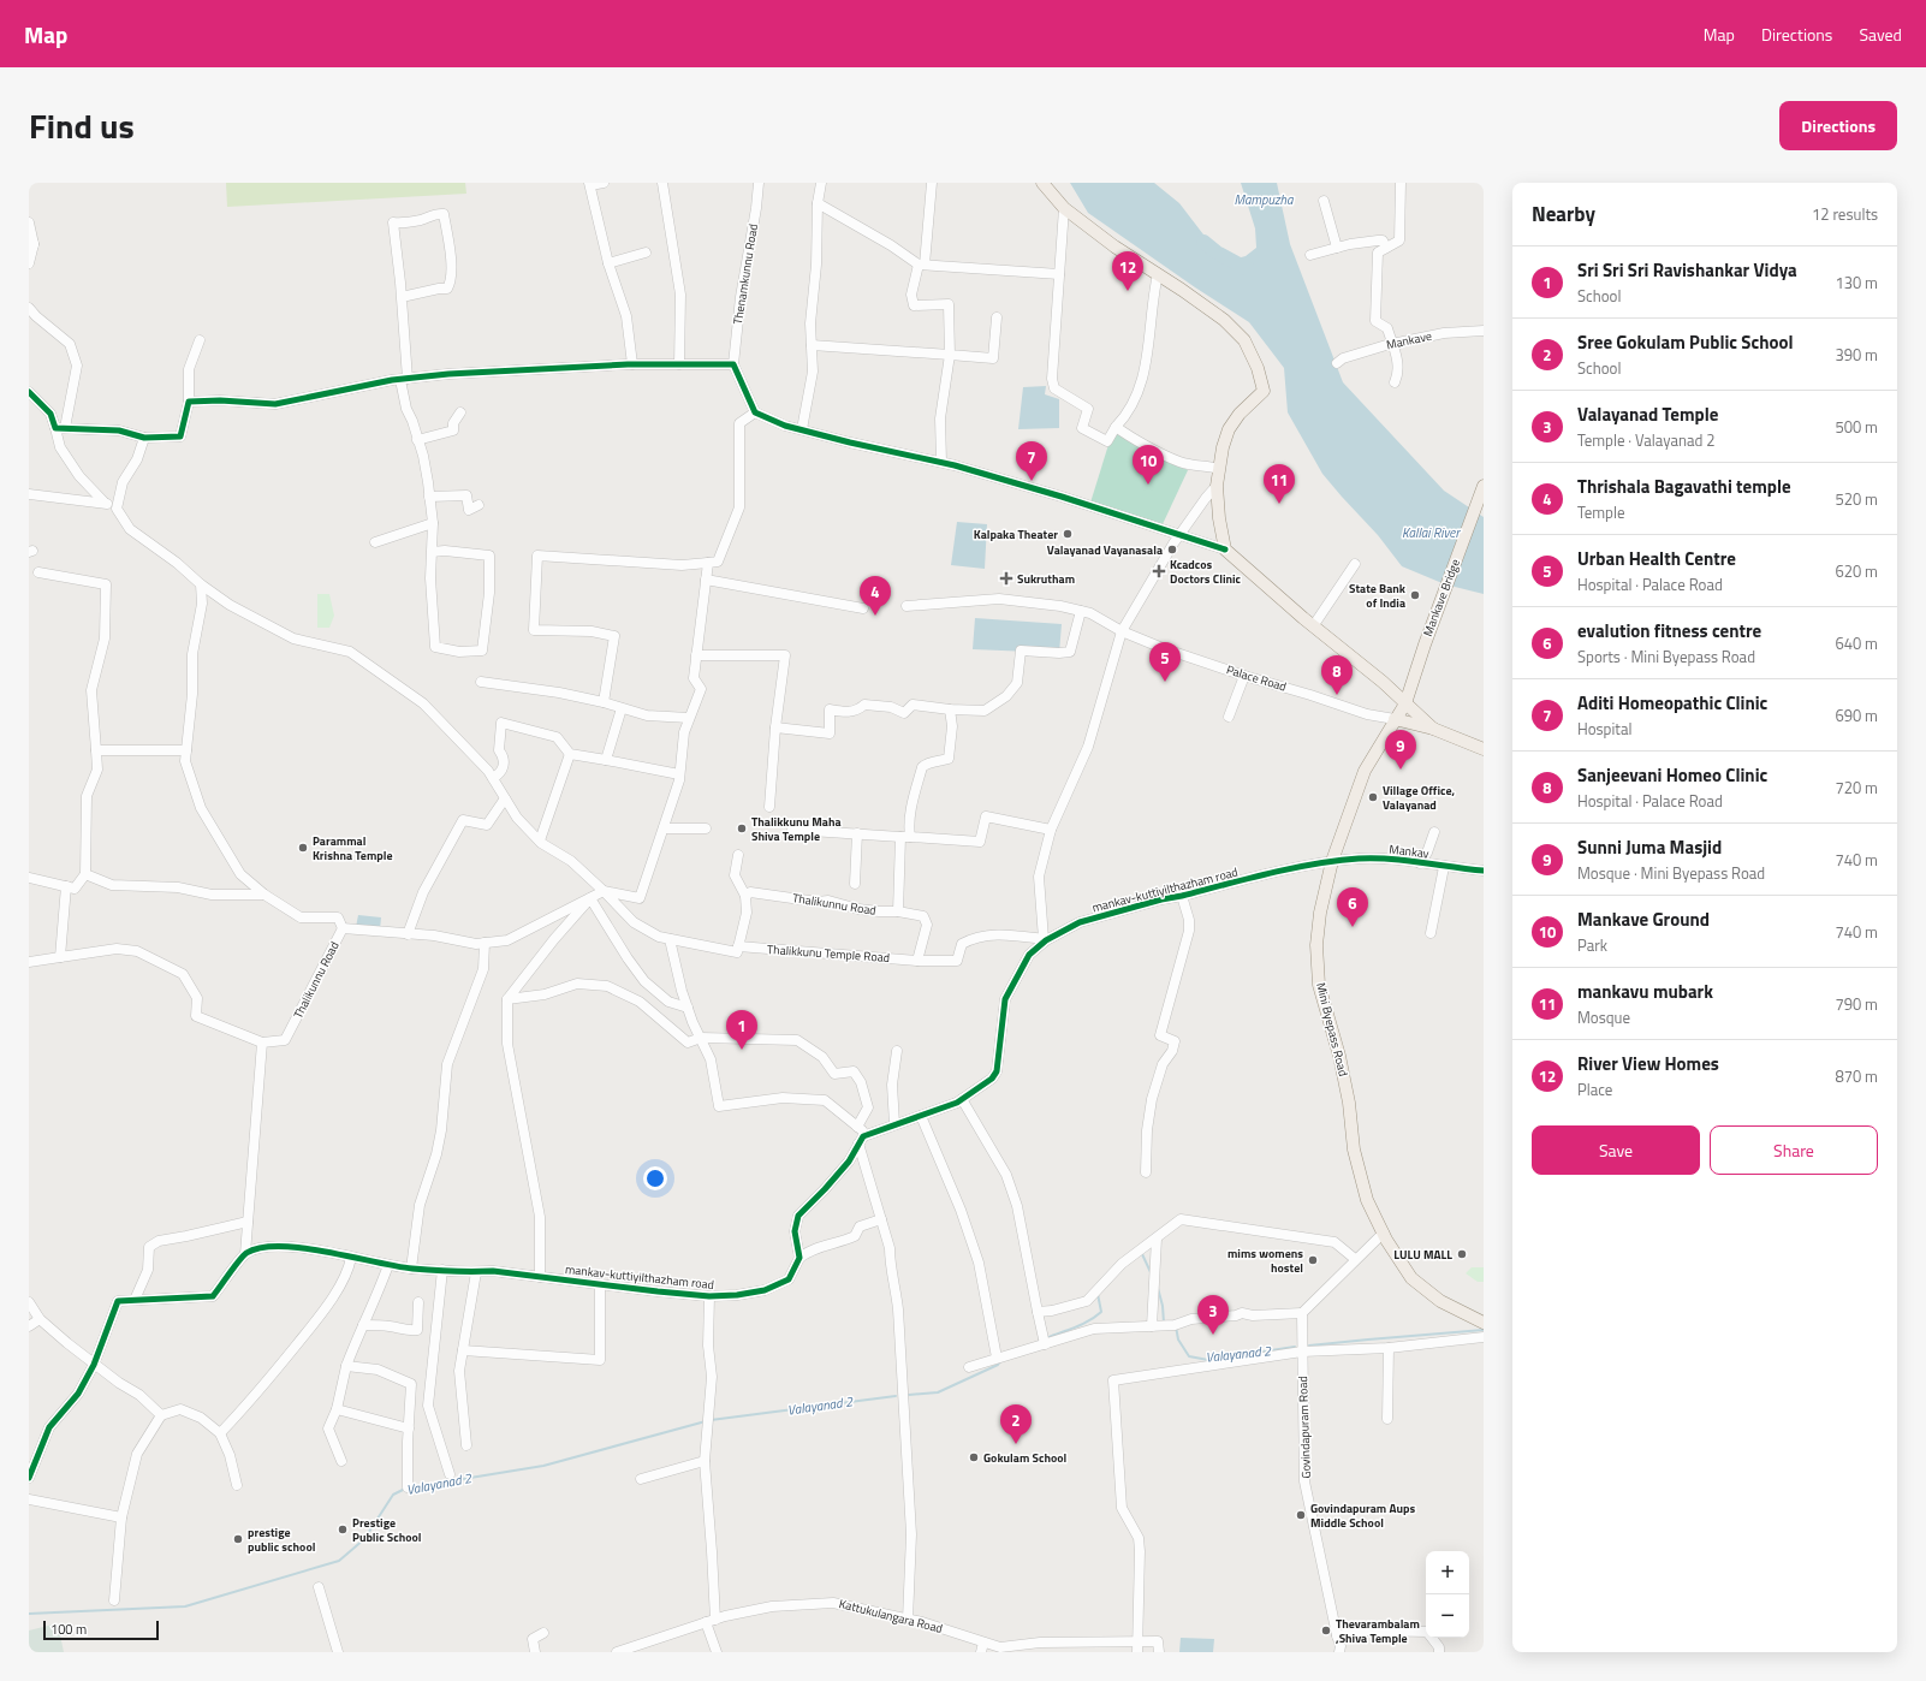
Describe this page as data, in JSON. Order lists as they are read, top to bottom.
{
  "streets": {
    "main road": ["Mankave Bridge", "Mini Byepass Road"],
    "street": [
      "Thenamkunnu Road",
      "Mankave",
      "Palace Road",
      "Mankav",
      "mankav-kuttiyilthazham road",
      "Thalikunnu Road",
      "Thalikkunu Temple Road",
      "Govindapuram Road",
      "Kattukulangara Road"
    ]
  },
  "crossings": [
    ["Mankave Bridge", "Mini Byepass Road"],
    ["Palace Road", "Mini Byepass Road"],
    ["Mankav", "mankav-kuttiyilthazham road"],
    ["Mankav", "Mini Byepass Road"],
    ["mankav-kuttiyilthazham road", "Mini Byepass Road"],
    ["Thalikunnu Road", "Thalikkunu Temple Road"]
  ],
  "water": ["Mampuzha", "Kallai River", "Valayanad 2"],
  "places": {
    "other": [
      "Kalpaka Theater",
      "Valayanad Vayanasala",
      "State Bank of India",
      "Village Office, Valayanad",
      "Thalikkunu Maha Shiva Temple",
      "Parammal Krishna Temple",
      "LULU MALL",
      "mims womens hostel",
      "Gokulam School",
      "Govindapuram Aups Middle School",
      "Prestige Public School",
      "prestige public school",
      "Thevarambalam ,Shiva Temple"
    ],
    "health": ["Kcadcos Doctors Clinic", "Sukrutham"]
  },
  "scale_bar": "100 m",
  "page": {
    "header": "Map",
    "nav": ["Map", "Directions", "Saved"],
    "title": "Find us",
    "buttons": [
      "Directions",
      ["Save", "Share"]
    ],
    "heading": ["Nearby", "12 results"],
    "list": [
      {
        "mark": "1",
        "name": "Sri Sri Sri Ravishankar Vidya",
        "note": "School",
        "value": "130 m"
      },
      {
        "mark": "2",
        "name": "Sree Gokulam Public School",
        "note": "School",
        "value": "390 m"
      },
      {
        "mark": "3",
        "name": "Valayanad Temple",
        "note": "Temple · Valayanad 2",
        "value": "500 m"
      },
      {
        "mark": "4",
        "name": "Thrishala Bagavathi temple",
        "note": "Temple",
        "value": "520 m"
      },
      {
        "mark": "5",
        "name": "Urban Health Centre",
        "note": "Hospital · Palace Road",
        "value": "620 m"
      },
      {
        "mark": "6",
        "name": "evalution fitness centre",
        "note": "Sports · Mini Byepass Road",
        "value": "640 m"
      },
      {
        "mark": "7",
        "name": "Aditi Homeopathic Clinic",
        "note": "Hospital",
        "value": "690 m"
      },
      {
        "mark": "8",
        "name": "Sanjeevani Homeo Clinic",
        "note": "Hospital · Palace Road",
        "value": "720 m"
      },
      {
        "mark": "9",
        "name": "Sunni Juma Masjid",
        "note": "Mosque · Mini Byepass Road",
        "value": "740 m"
      },
      {
        "mark": "10",
        "name": "Mankave Ground",
        "note": "Park",
        "value": "740 m"
      },
      {
        "mark": "11",
        "name": "mankavu mubark",
        "note": "Mosque",
        "value": "790 m"
      },
      {
        "mark": "12",
        "name": "River View Homes",
        "note": "Place",
        "value": "870 m"
      }
    ],
    "pins": [
      "12",
      "7",
      "10",
      "11",
      "4",
      "5",
      "8",
      "9",
      "6",
      "1",
      "3",
      "2"
    ],
    "map_buttons": ["+", "−"],
    "scale": "100 m"
  }
}
